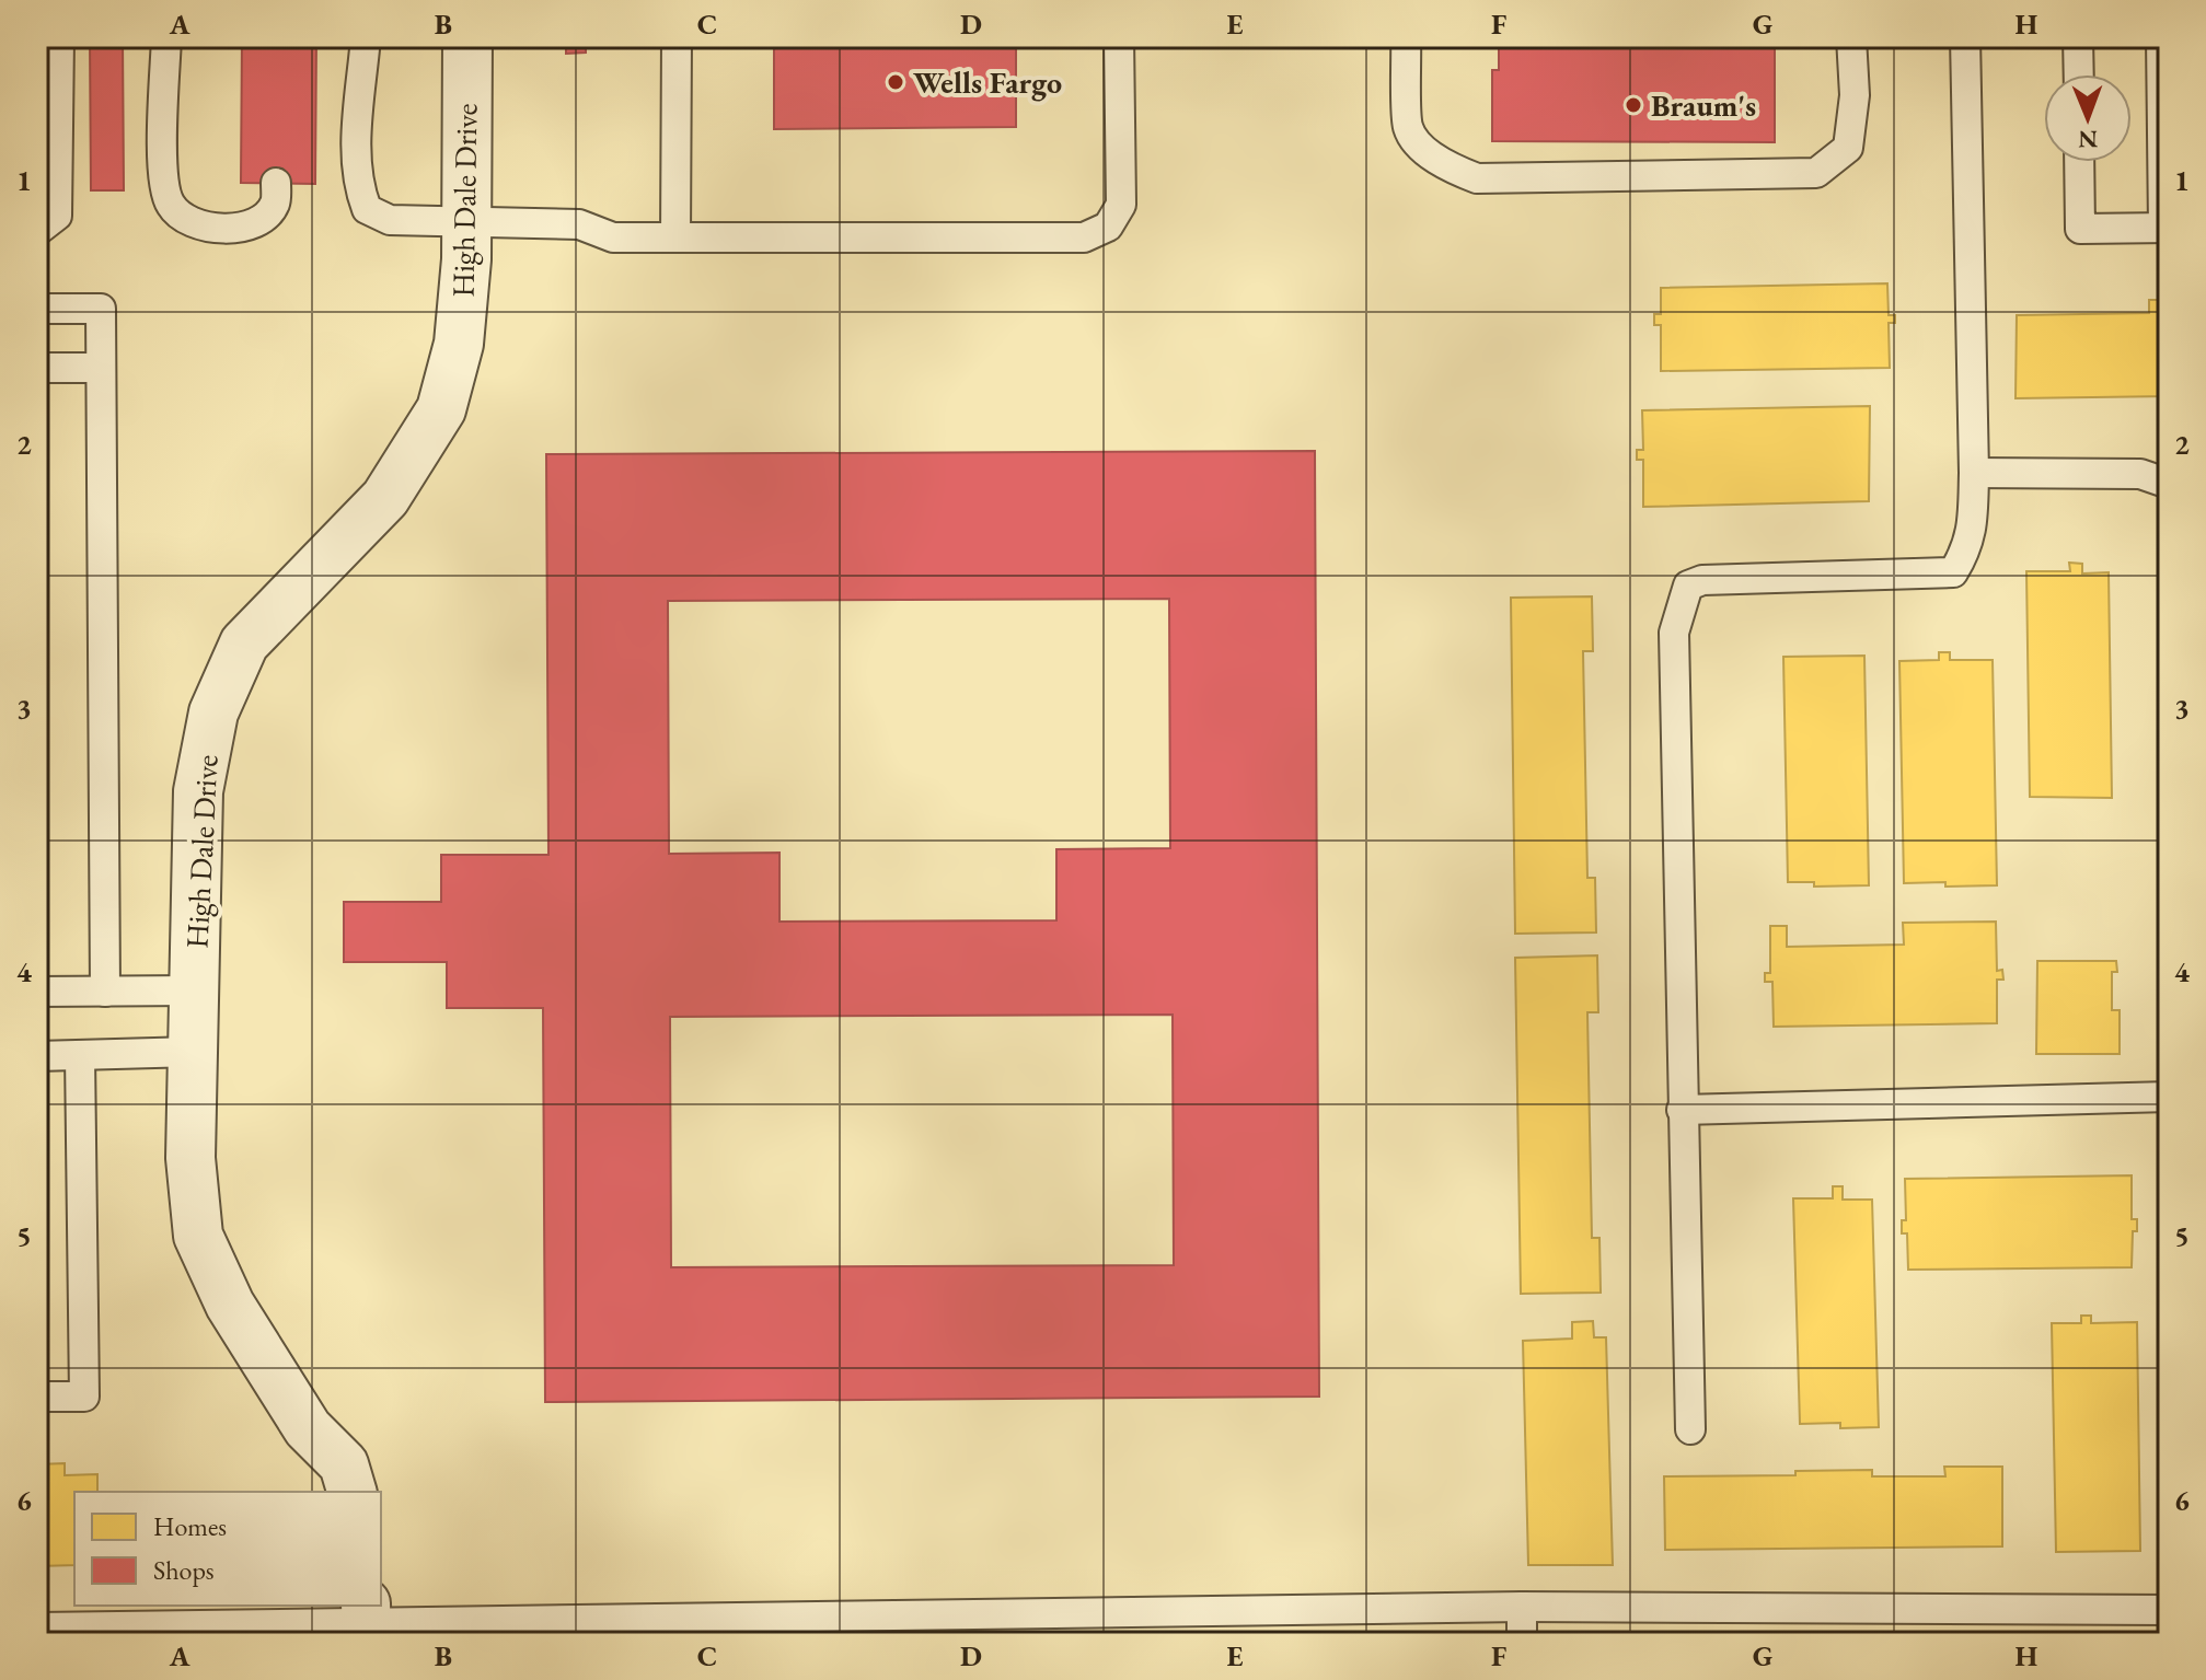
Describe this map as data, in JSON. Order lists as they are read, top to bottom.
{
  "streets": {
    "street": ["High Dale Drive"]
  },
  "places": ["Wells Fargo", "Braum's"],
  "legend": ["Homes", "Shops"],
  "north": "bottom",
  "grid": {
    "columns": [
      "A",
      "B",
      "C",
      "D",
      "E",
      "F",
      "G",
      "H"
    ],
    "rows": [
      "1",
      "2",
      "3",
      "4",
      "5",
      "6"
    ]
  }
}
